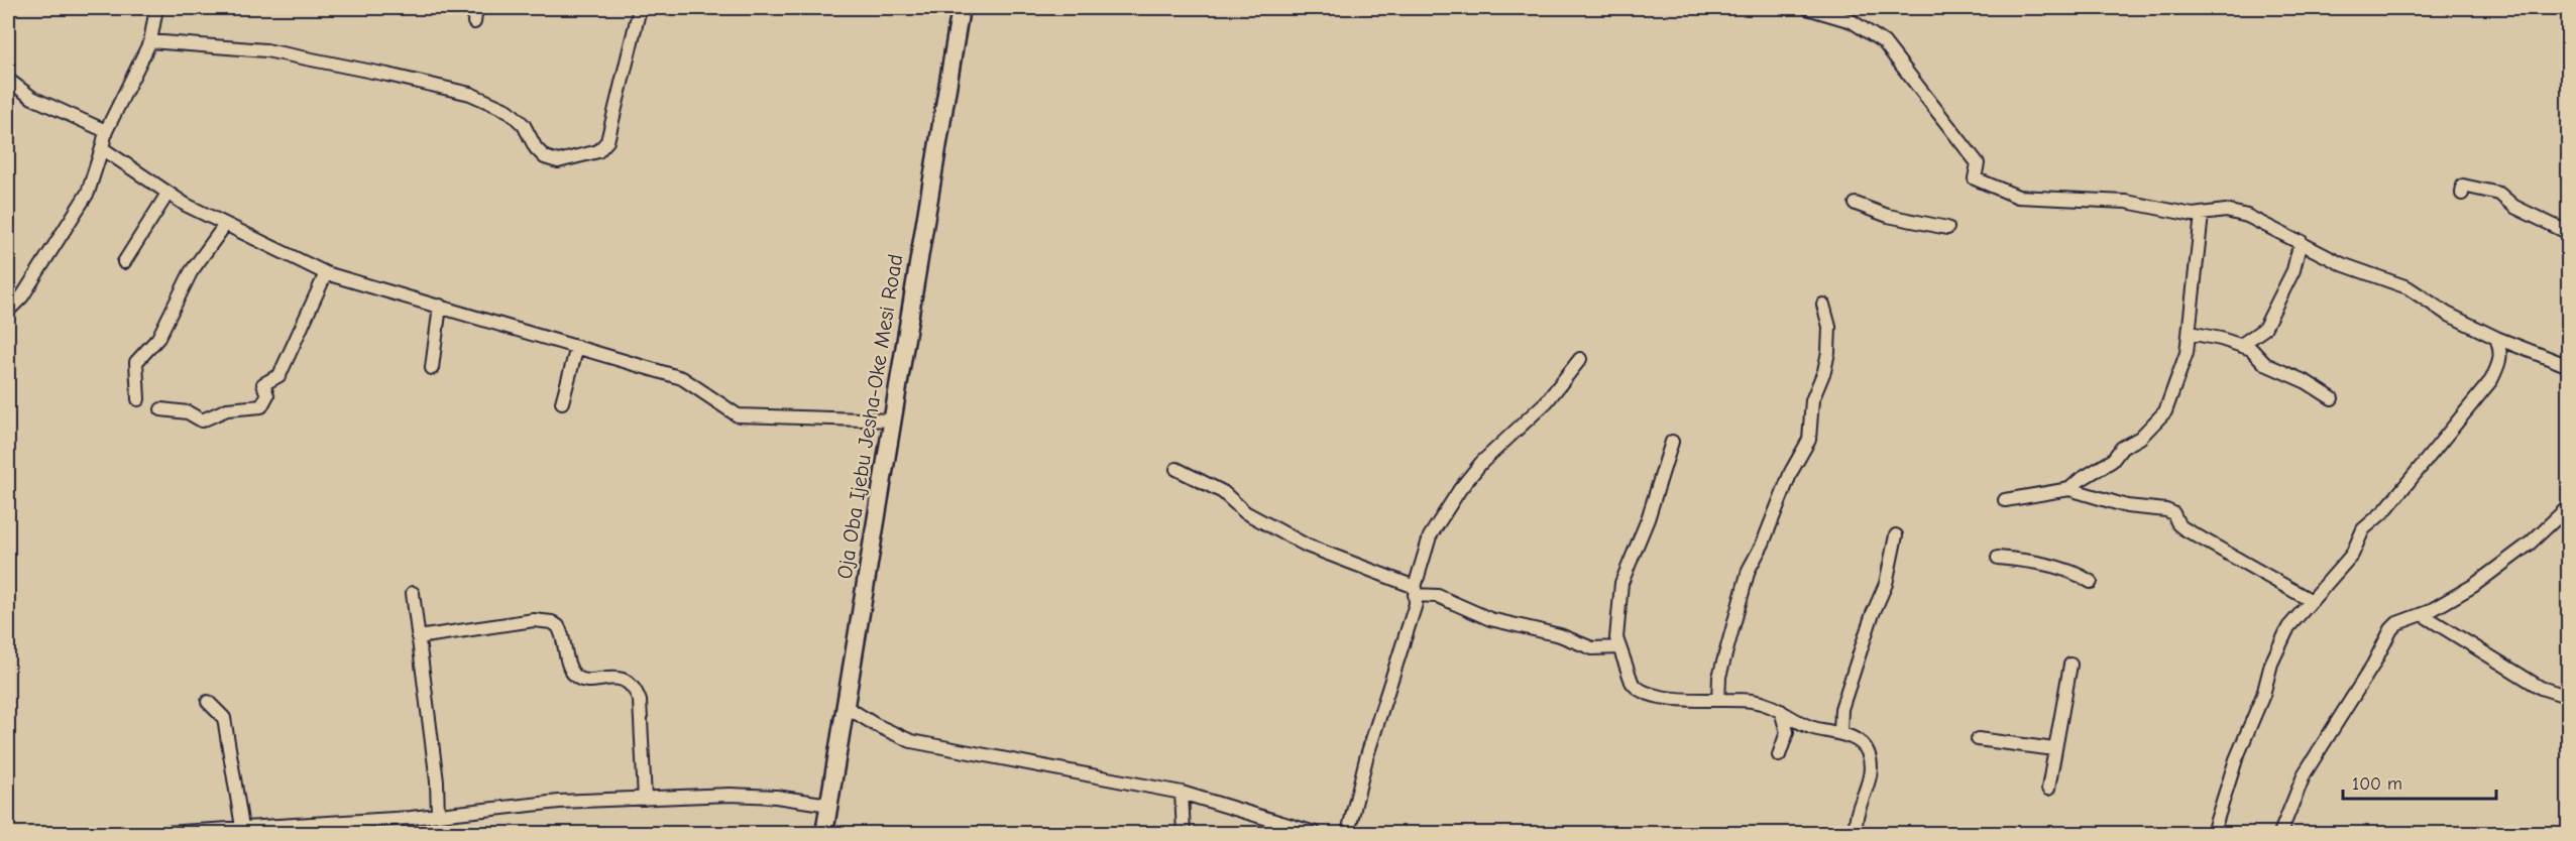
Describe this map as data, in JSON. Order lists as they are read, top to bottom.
{
  "streets": {
    "main road": ["Oja Oba Ijebu Jesha-Oke Mesi Road"]
  },
  "scale_bar": "100 m"
}
